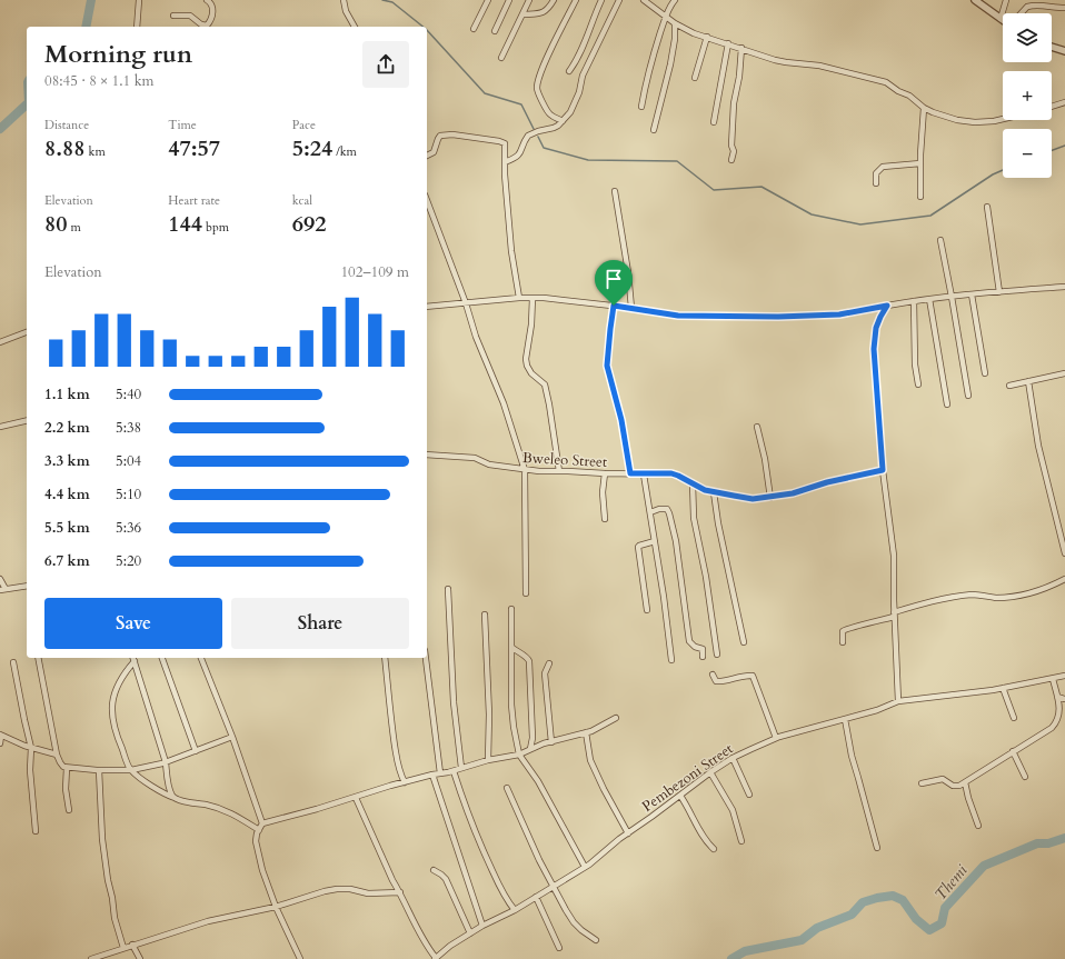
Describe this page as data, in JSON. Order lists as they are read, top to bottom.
{
  "streets": {
    "street": ["Bweleo Street", "Pembezoni Street"]
  },
  "water": ["Themi"],
  "page": {
    "map_buttons": ["+", "−"],
    "heading": ["Morning run", "08:45 · 8 × 1.1 km"],
    "stats": [
      ["Distance", "8.88 km"],
      ["Time", "47:57"],
      ["Pace", "5:24 /km"],
      ["Elevation", "80 m"],
      ["Heart rate", "144 bpm"],
      ["kcal", "692"]
    ],
    "chart": ["Elevation", "102–109 m"],
    "list": [
      {
        "name": "1.1 km",
        "note": "5:40"
      },
      {
        "name": "2.2 km",
        "note": "5:38"
      },
      {
        "name": "3.3 km",
        "note": "5:04"
      },
      {
        "name": "4.4 km",
        "note": "5:10"
      },
      {
        "name": "5.5 km",
        "note": "5:36"
      },
      {
        "name": "6.7 km",
        "note": "5:20"
      }
    ],
    "buttons": ["Save", "Share"]
  }
}
